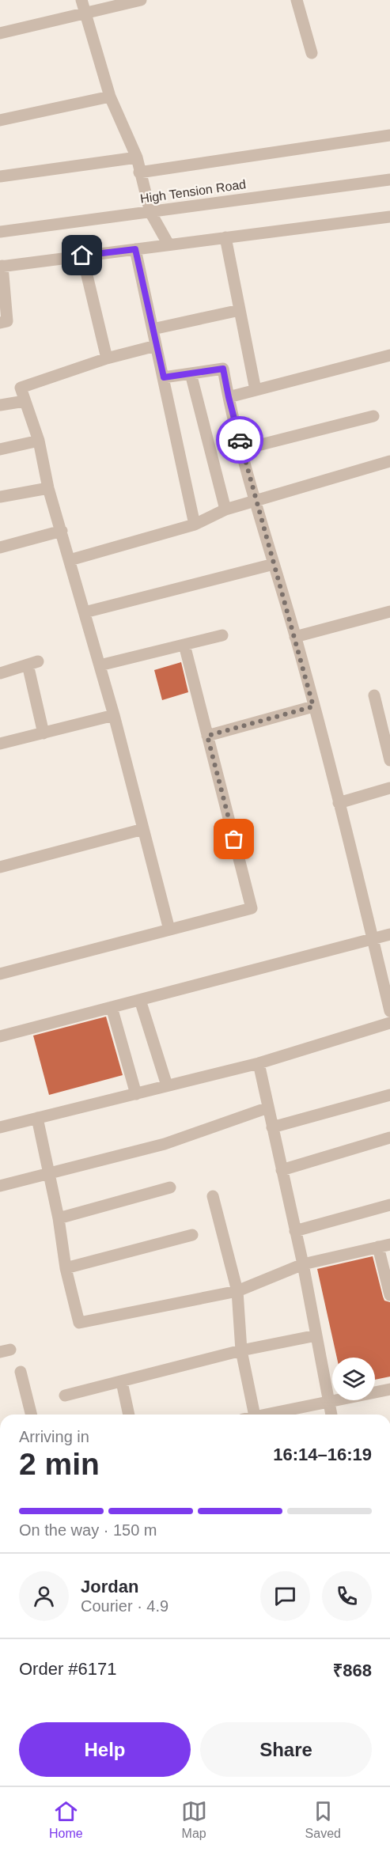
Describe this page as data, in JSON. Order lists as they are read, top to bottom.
{
  "streets": {
    "street": ["High Tension Road"]
  },
  "page": {
    "heading": ["2 min", "Arriving in", "16:14–16:19"],
    "panel": [
      "Jordan",
      "Courier · 4.9",
      "Order #6171",
      "₹868"
    ],
    "bar": "On the way · 150 m",
    "buttons": ["Help", "Share"],
    "tabs": ["Home", "Map", "Saved"]
  }
}
